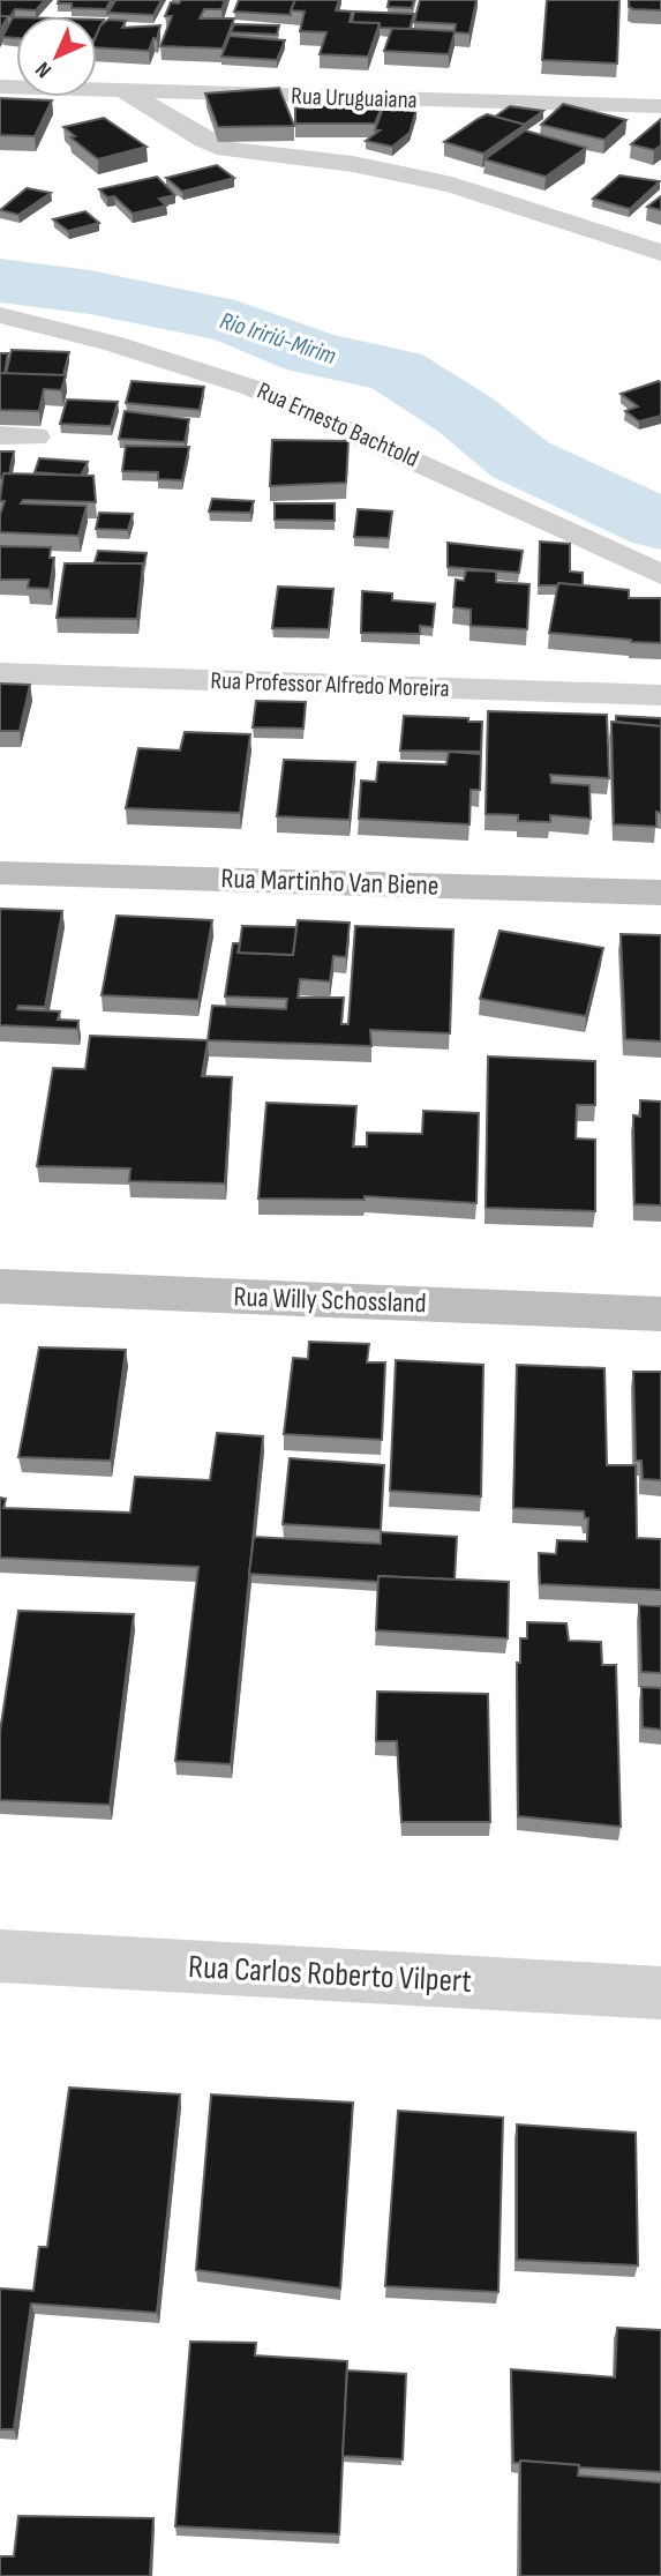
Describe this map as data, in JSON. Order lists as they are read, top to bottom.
{
  "streets": {
    "street": [
      "Rua Uruguaiana",
      "Rua Ernesto Bachtold",
      "Rua Professor Alfredo Moreira",
      "Rua Martinho Van Biene",
      "Rua Willy Schossland",
      "Rua Carlos Roberto Vilpert"
    ]
  },
  "water": ["Rio Iririú-Mirim"],
  "north": "bottom left"
}
